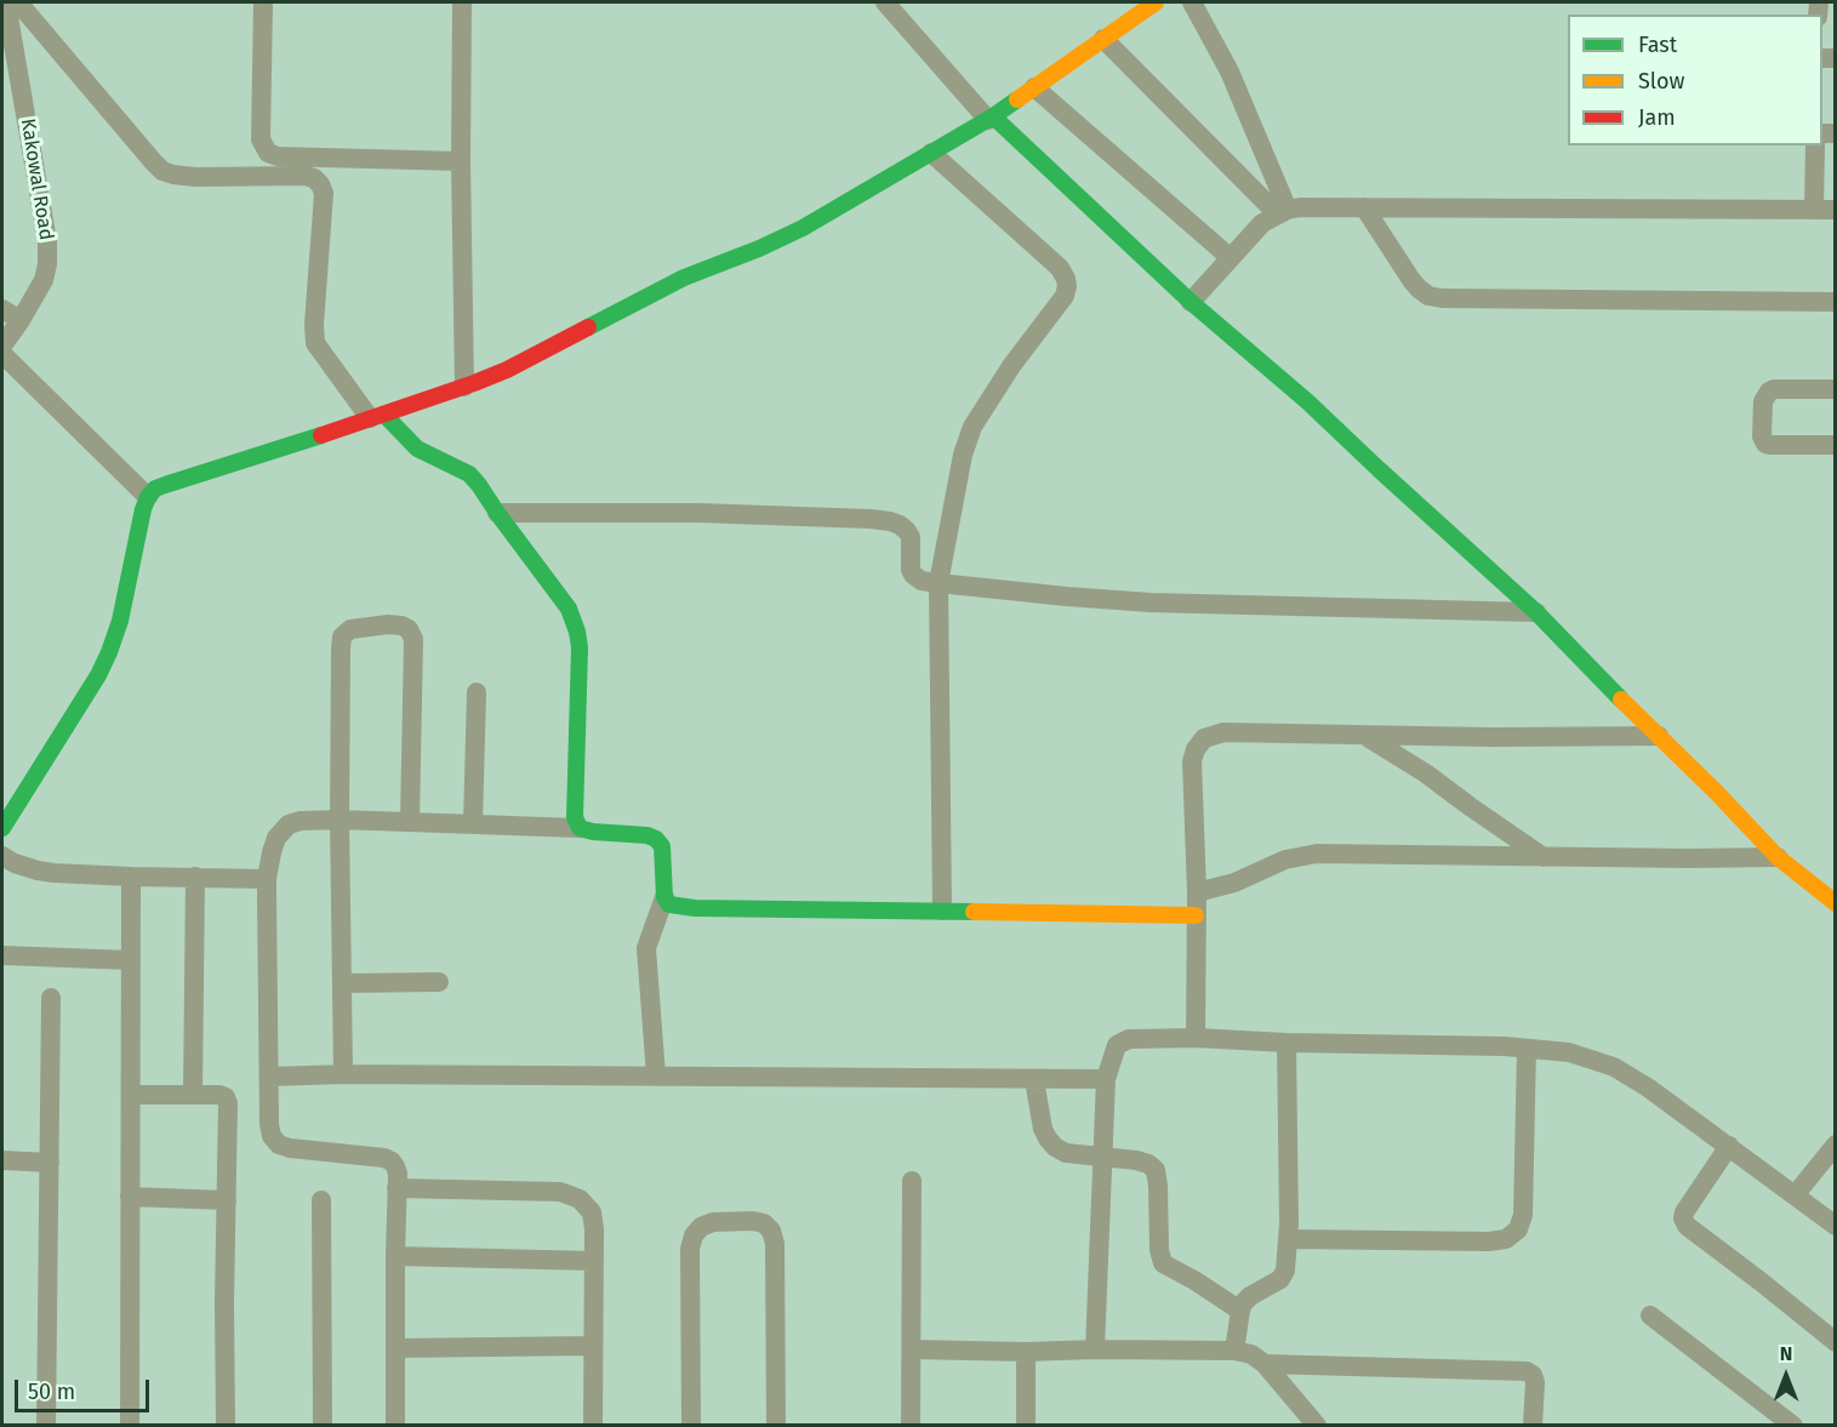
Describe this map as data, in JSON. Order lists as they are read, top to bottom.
{
  "streets": {
    "street": ["Kakowal Road"]
  },
  "legend": ["Fast", "Slow", "Jam"],
  "scale_bar": "50 m",
  "north": "top"
}
